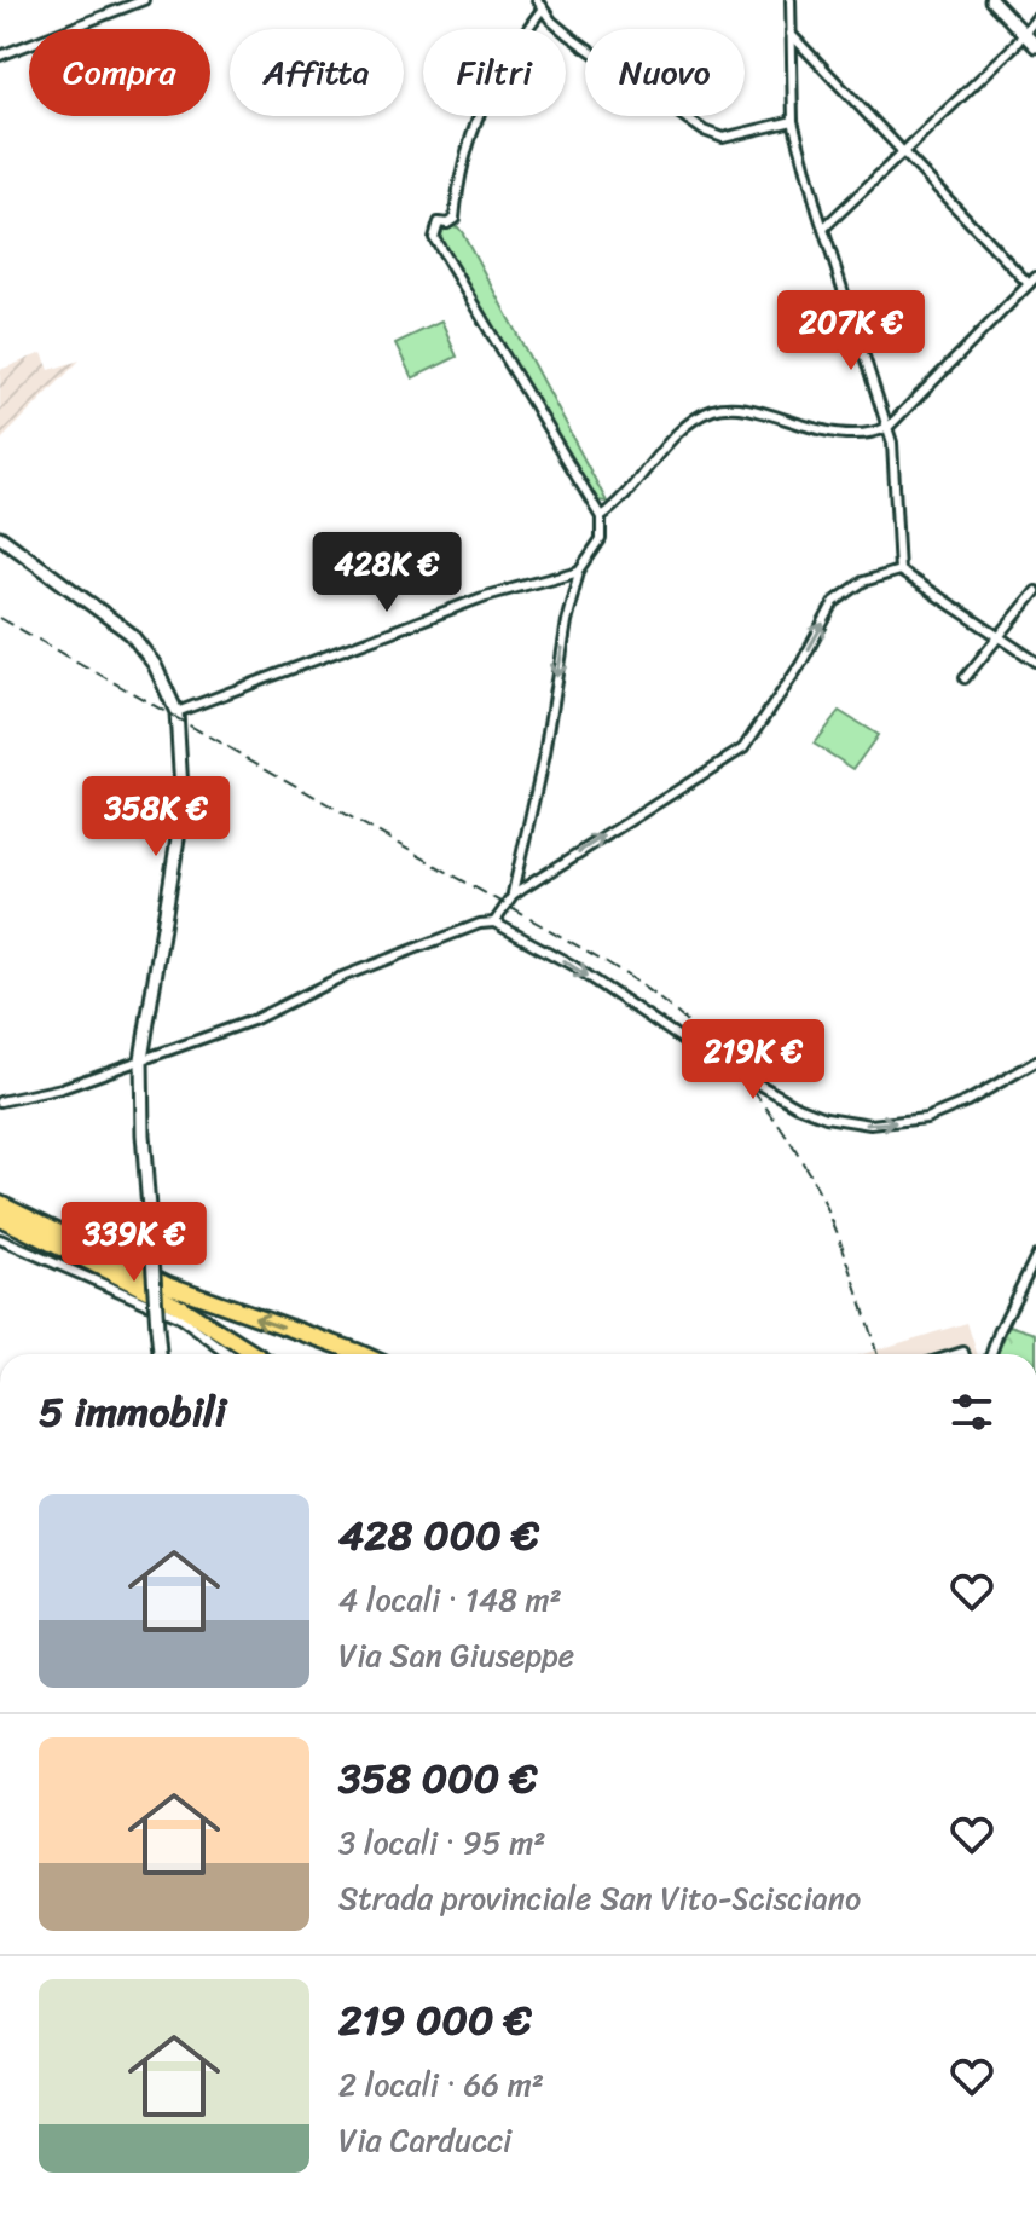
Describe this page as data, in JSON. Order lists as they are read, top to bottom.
{
  "page": {
    "chip": [
      "Compra",
      "Affitta",
      "Filtri",
      "Nuovo"
    ],
    "price": [
      "207K €",
      "428K €",
      "358K €",
      "219K €",
      "339K €"
    ],
    "heading": "5 immobili",
    "list": [
      {
        "name": "428 000 €",
        "note": "4 locali · 148 m² · Via San Giuseppe"
      },
      {
        "name": "358 000 €",
        "note": "3 locali · 95 m² · Strada provinciale San Vito-Scisciano"
      },
      {
        "name": "219 000 €",
        "note": "2 locali · 66 m² · Via Carducci"
      }
    ]
  }
}
